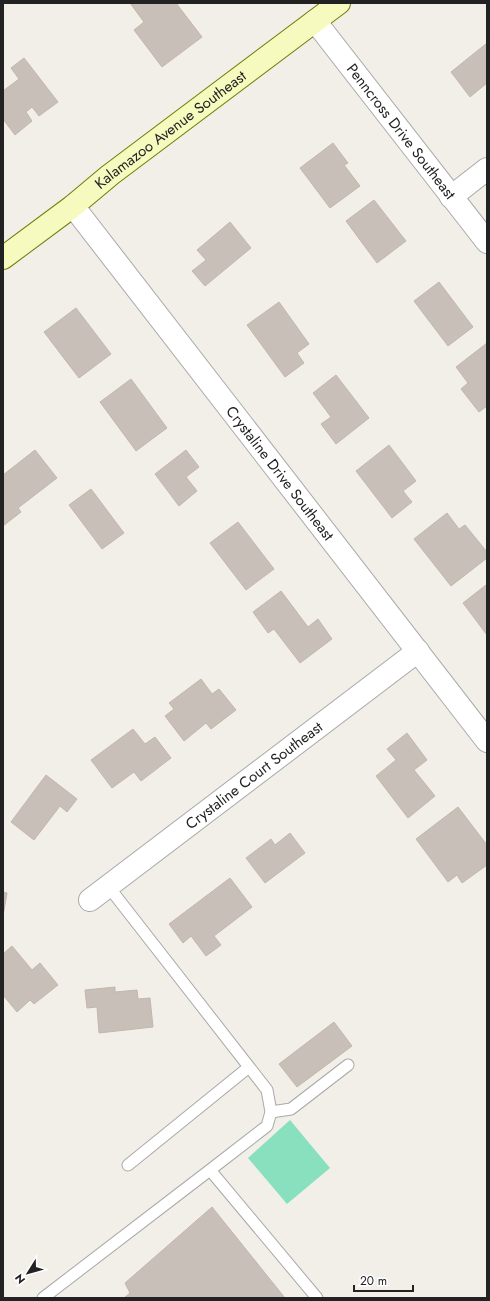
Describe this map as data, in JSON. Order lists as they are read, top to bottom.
{
  "streets": {
    "street": [
      "Kalamazoo Avenue Southeast",
      "Penncross Drive Southeast",
      "Crystaline Drive Southeast",
      "Crystaline Court Southeast"
    ]
  },
  "crossings": [
    ["Kalamazoo Avenue Southeast", "Penncross Drive Southeast"],
    ["Kalamazoo Avenue Southeast", "Crystaline Drive Southeast"],
    ["Crystaline Drive Southeast", "Crystaline Court Southeast"]
  ],
  "scale_bar": "20 m",
  "north": "bottom left"
}
